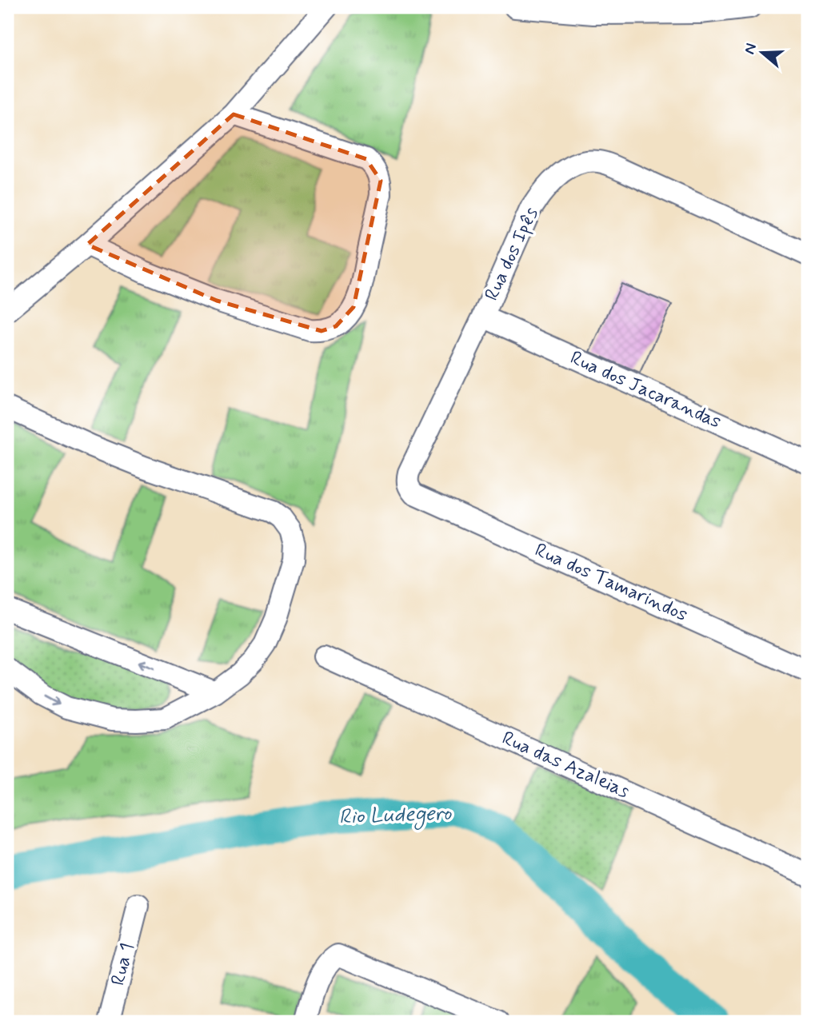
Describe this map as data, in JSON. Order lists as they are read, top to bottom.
{
  "streets": {
    "street": [
      "Rua dos Ipês",
      "Rua dos Jacarandas",
      "Rua dos Tamarindos",
      "Rua das Azaleias",
      "Rua 1"
    ]
  },
  "crossings": [
    ["Rua dos Ipês", "Rua dos Jacarandas"],
    ["Rua dos Ipês", "Rua dos Tamarindos"]
  ],
  "water": ["Rio Ludegero"],
  "north": "left"
}
